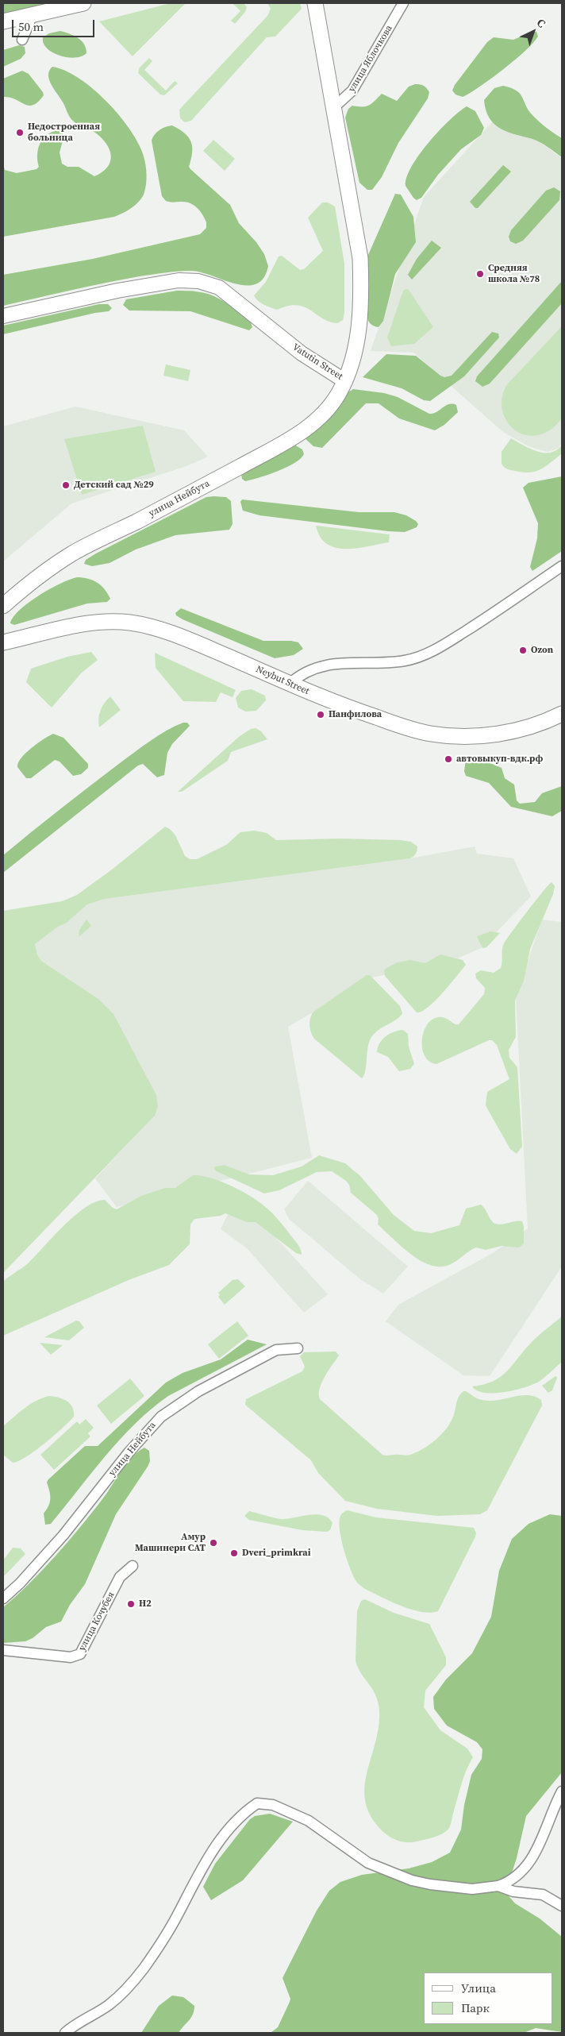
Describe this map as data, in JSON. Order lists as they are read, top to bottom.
{
  "streets": {
    "main road": ["Vatutin Street", "улица Нейбута", "Neybut Street"],
    "street": ["улица Яблочкова", "улица Кочубея"]
  },
  "crossings": [
    ["улица Яблочкова", "Vatutin Street"],
    ["Vatutin Street", "улица Нейбута"]
  ],
  "places": [
    "Недостроенная больница",
    "Средняя школа №78",
    "Детский сад №29",
    "Ozon",
    "Панфилова",
    "автовыкуп-вдк.рф",
    "Амур Машинери CAT",
    "Dveri_primkrai",
    "H2"
  ],
  "legend": ["Улица", "Парк"],
  "scale_bar": "50 m",
  "north": "top right"
}
